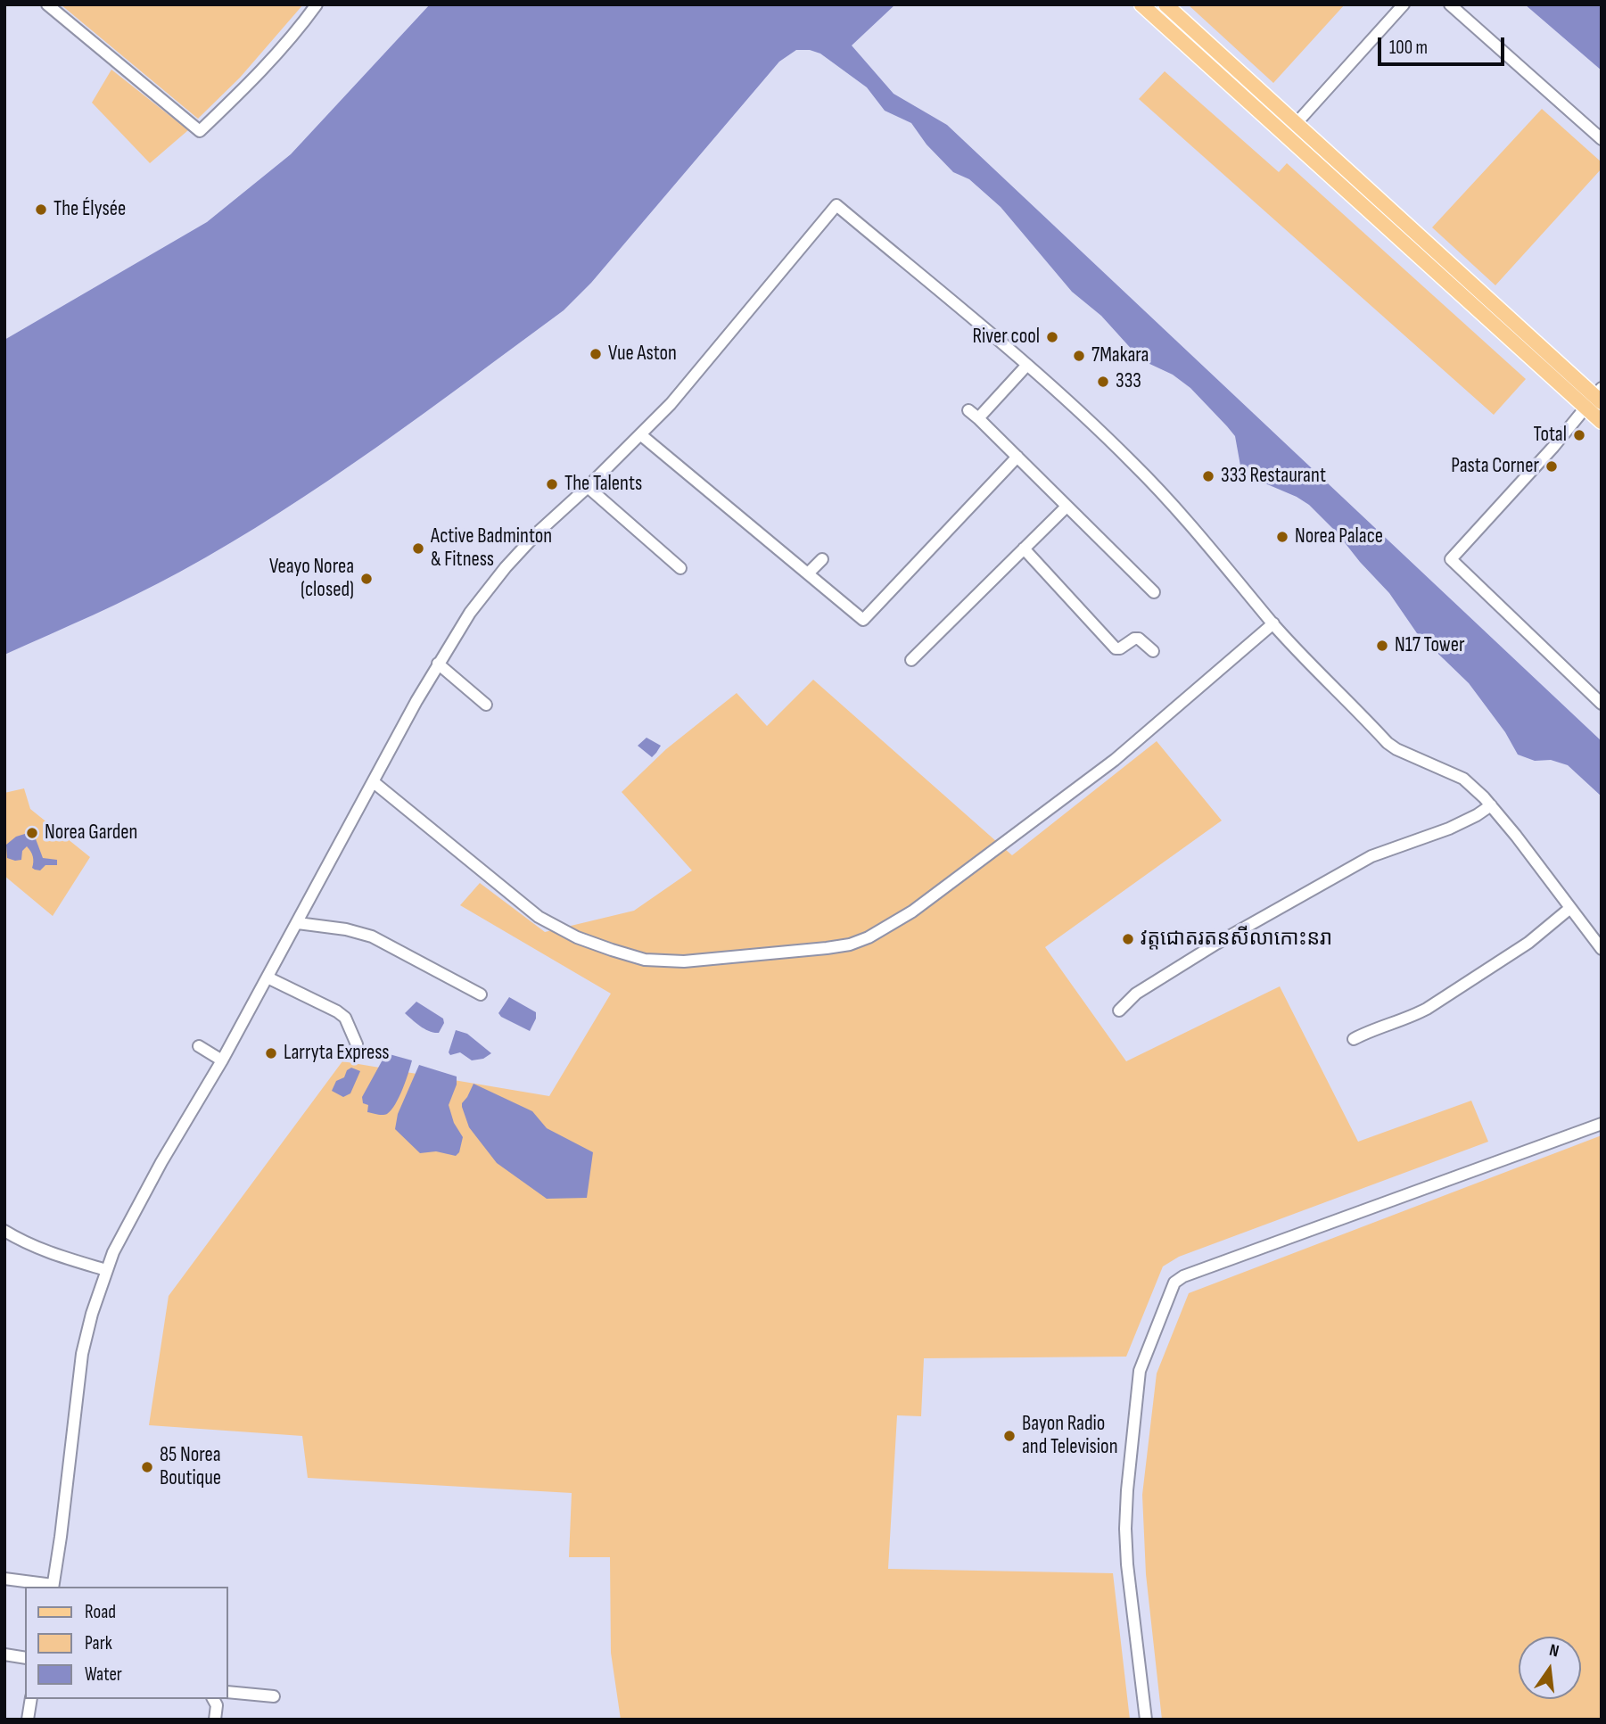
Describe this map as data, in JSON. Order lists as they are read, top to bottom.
{
  "places": [
    "The Élysée",
    "River cool",
    "Vue Aston",
    "7Makara",
    "333",
    "Total",
    "Pasta Corner",
    "333 Restaurant",
    "The Talents",
    "Norea Palace",
    "Active Badminton & Fitness",
    "Veayo Norea (closed)",
    "N17 Tower",
    "Norea Garden",
    "វត្តជោតរតនសីលាកោះនរា",
    "Larryta Express",
    "Bayon Radio and Television",
    "85 Norea Boutique"
  ],
  "legend": ["Road", "Park", "Water"],
  "scale_bar": "100 m",
  "north": "top"
}
